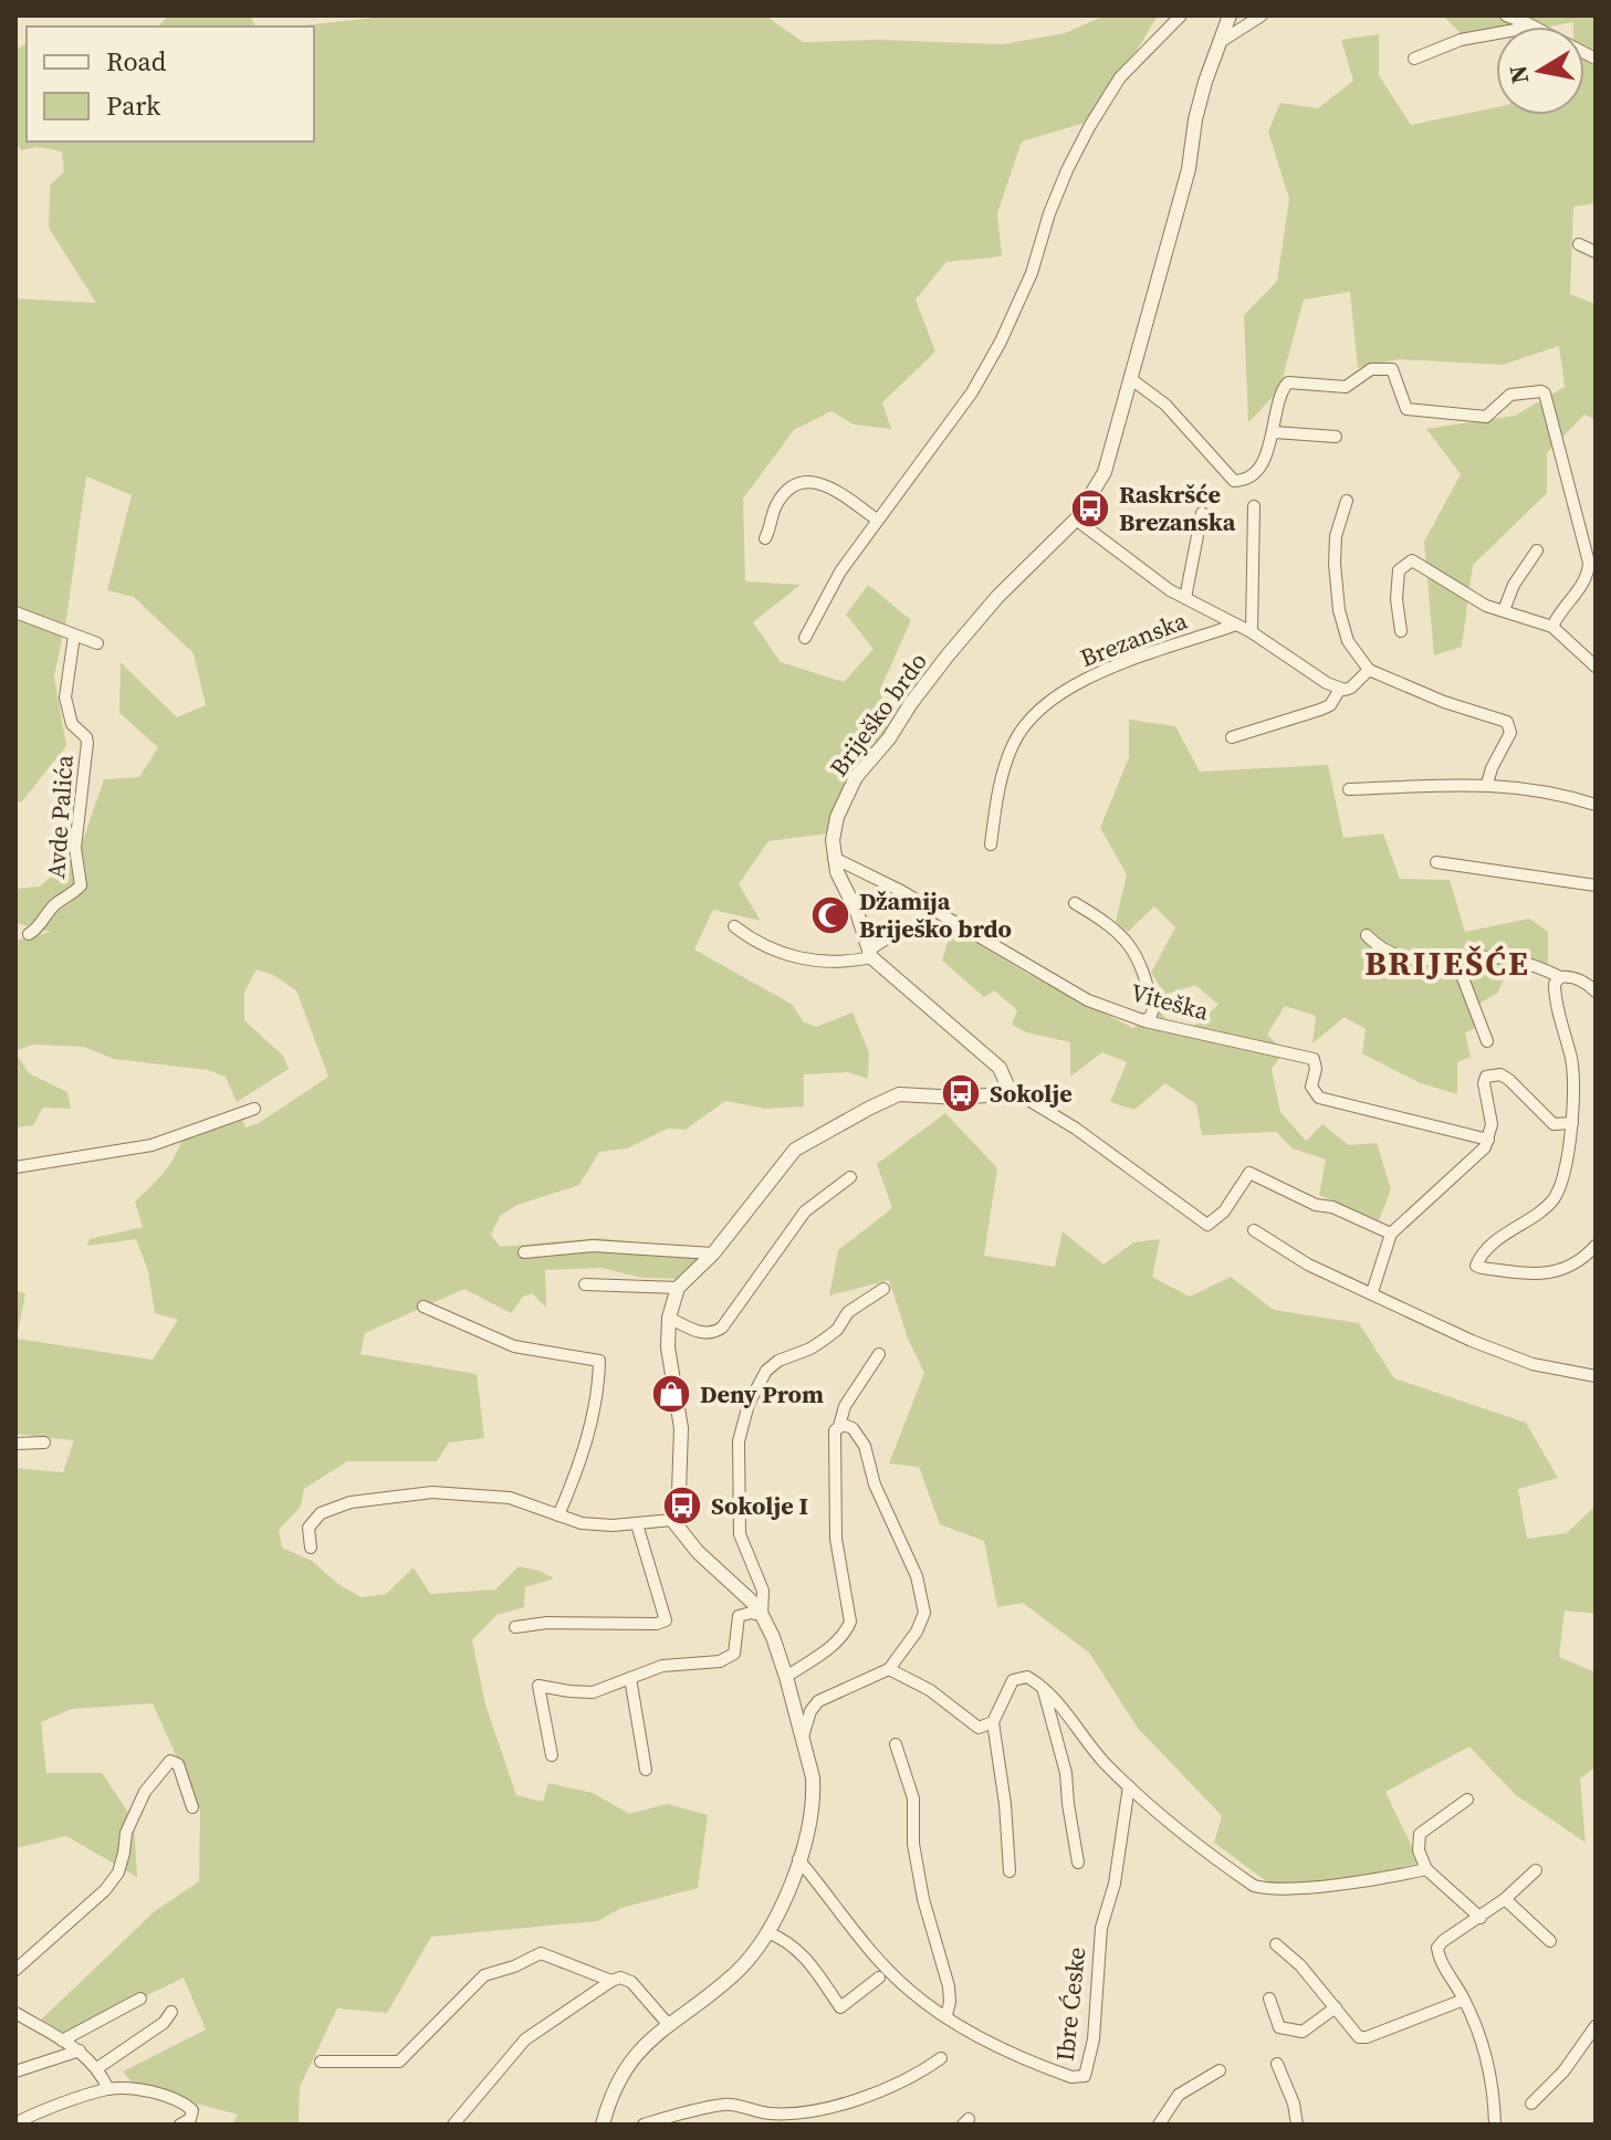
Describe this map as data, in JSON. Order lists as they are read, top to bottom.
{
  "streets": {
    "street": [
      "Brezanska",
      "Briješko brdo",
      "Avde Palića",
      "Viteška",
      "Ibre Ćeske"
    ]
  },
  "crossings": [
    ["Brezanska", "Briješko brdo"],
    ["Briješko brdo", "Viteška"]
  ],
  "districts": ["BRIJEŠĆE"],
  "places": {
    "bus stop": ["Raskršće Brezanska", "Sokolje", "Sokolje I"],
    "mosque": ["Džamija Briješko brdo"],
    "shop": ["Deny Prom"]
  },
  "legend": ["Road", "Park"],
  "north": "left"
}
